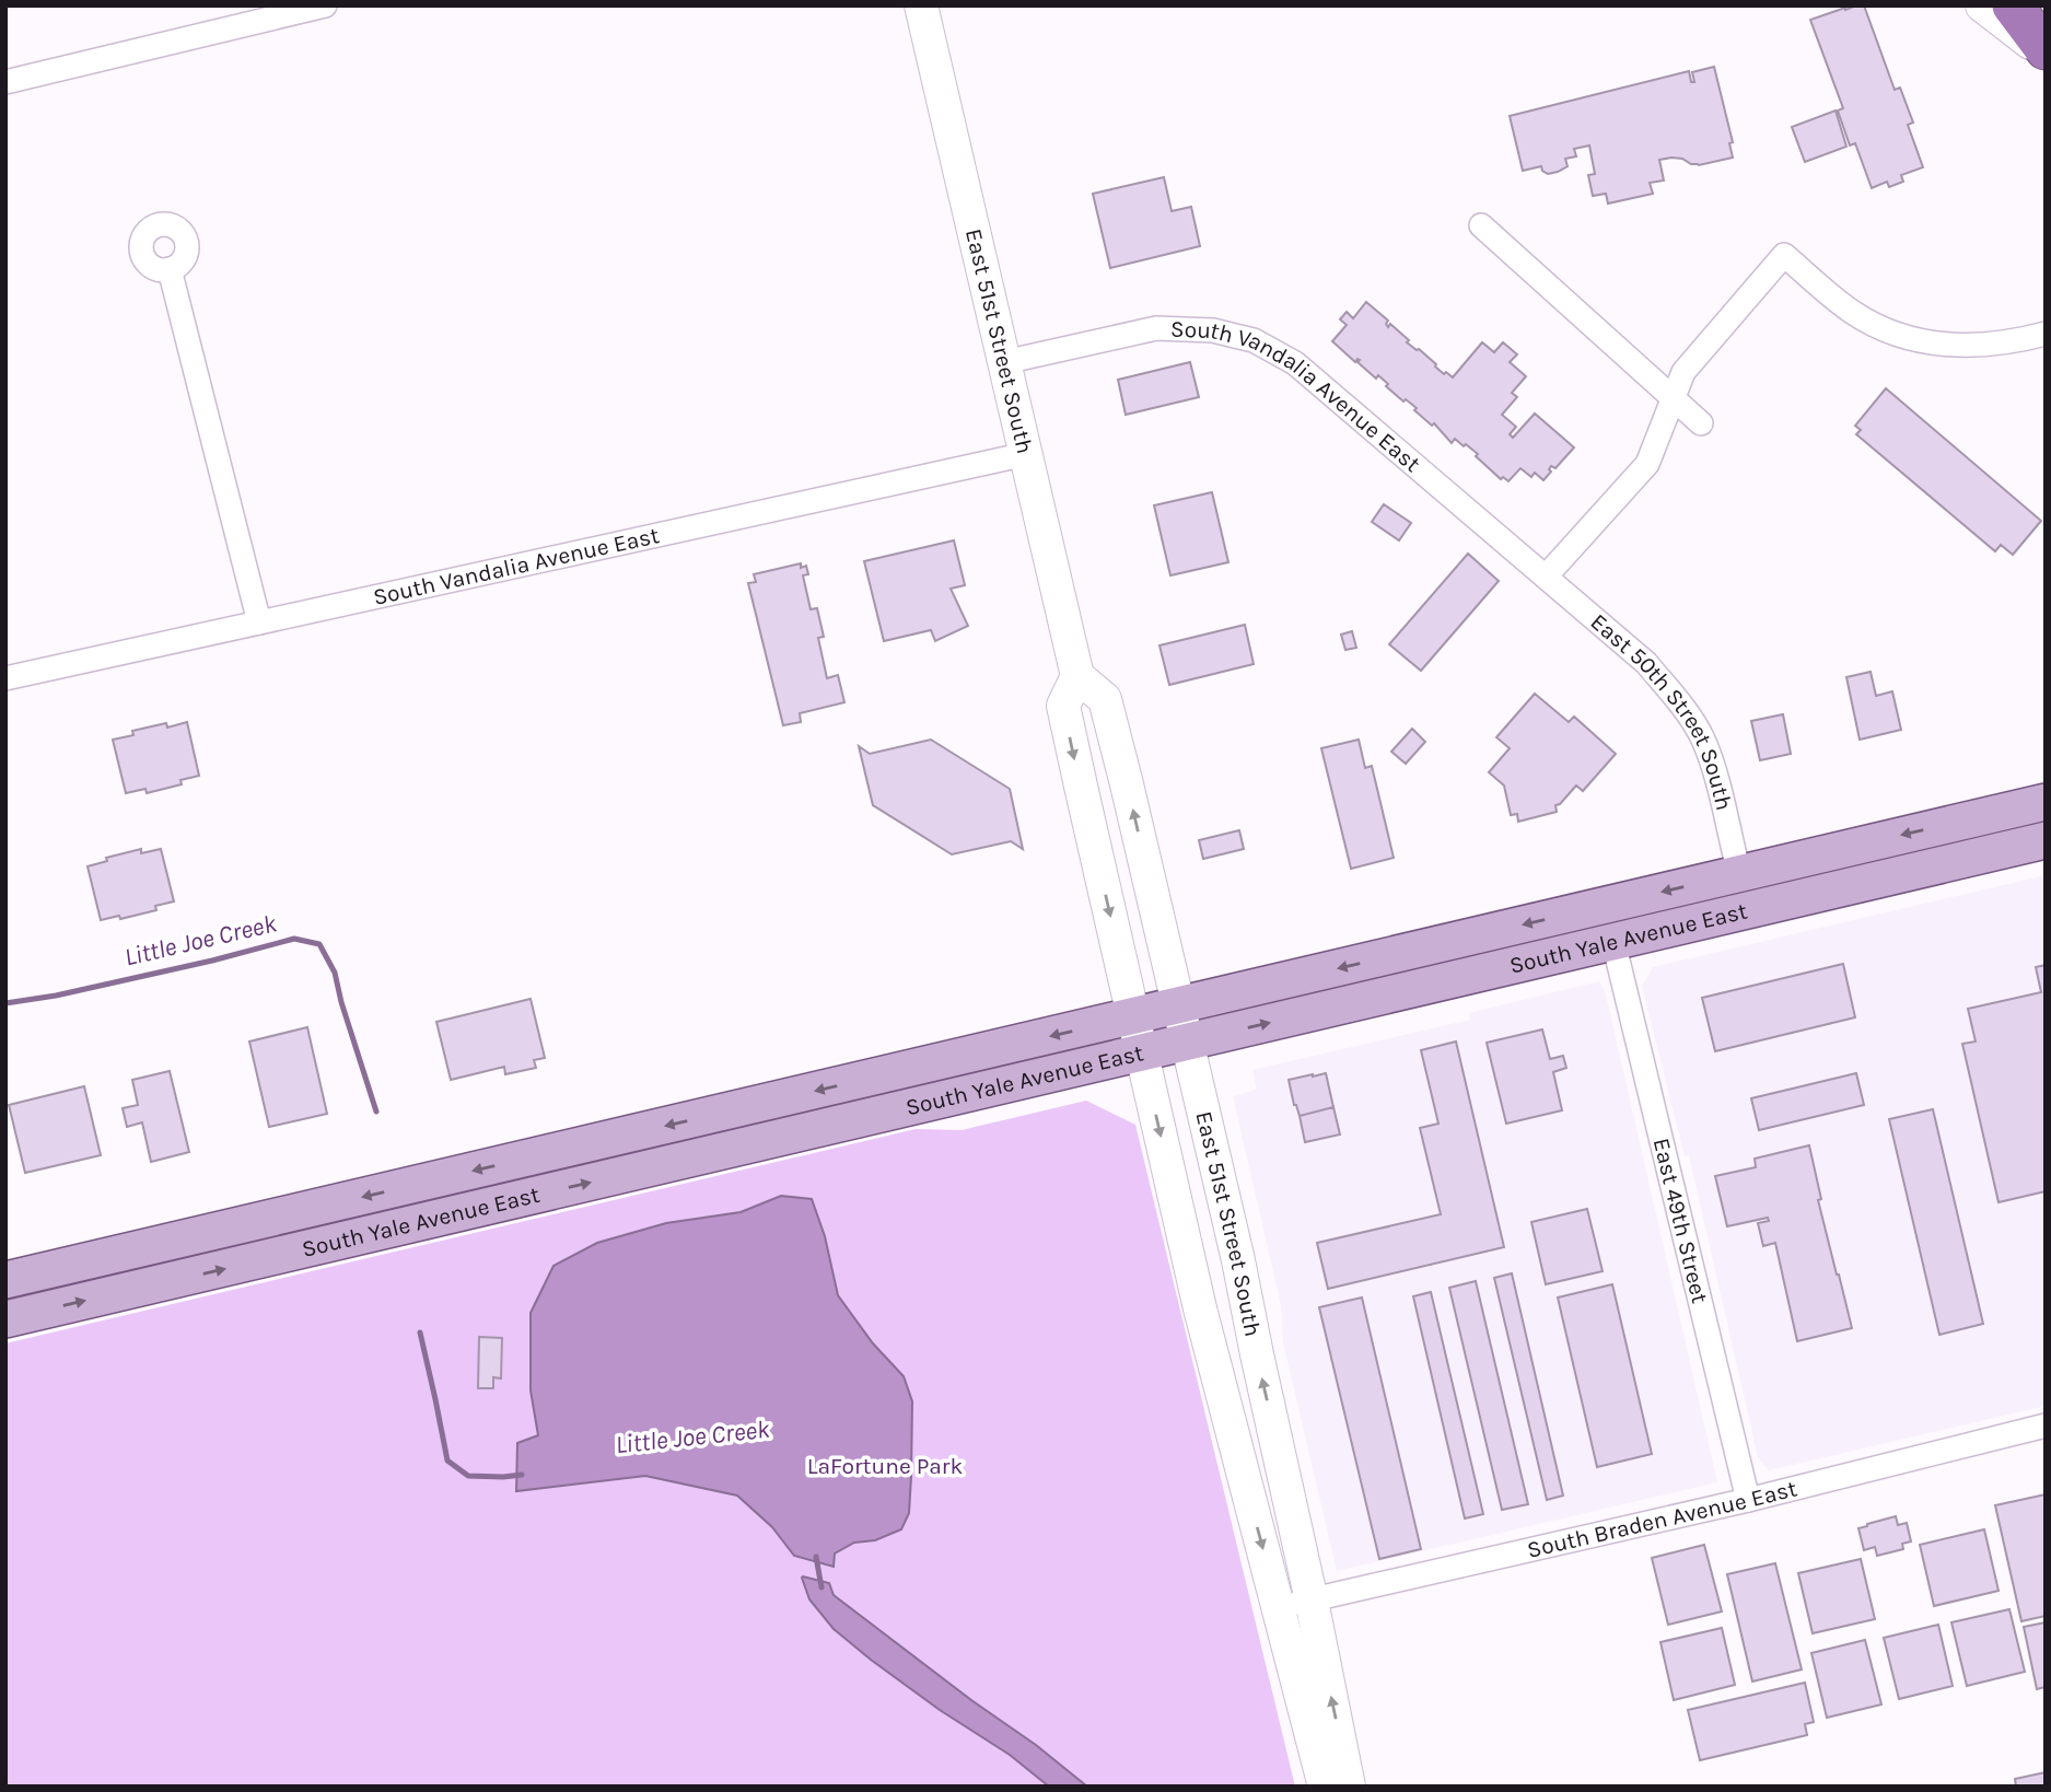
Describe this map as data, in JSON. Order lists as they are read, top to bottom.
{
  "streets": {
    "main road": ["East 51st Street South", "South Yale Avenue East"],
    "street": [
      "South Vandalia Avenue East",
      "East 50th Street South",
      "East 49th Street",
      "South Braden Avenue East"
    ]
  },
  "crossings": [
    ["East 51st Street South", "South Vandalia Avenue East"],
    ["East 51st Street South", "South Yale Avenue East"],
    ["East 51st Street South", "South Braden Avenue East"],
    ["South Vandalia Avenue East", "East 50th Street South"],
    ["East 50th Street South", "South Yale Avenue East"],
    ["South Yale Avenue East", "East 49th Street"],
    ["East 49th Street", "South Braden Avenue East"]
  ],
  "water": ["Little Joe Creek"],
  "parks": ["LaFortune Park"]
}
